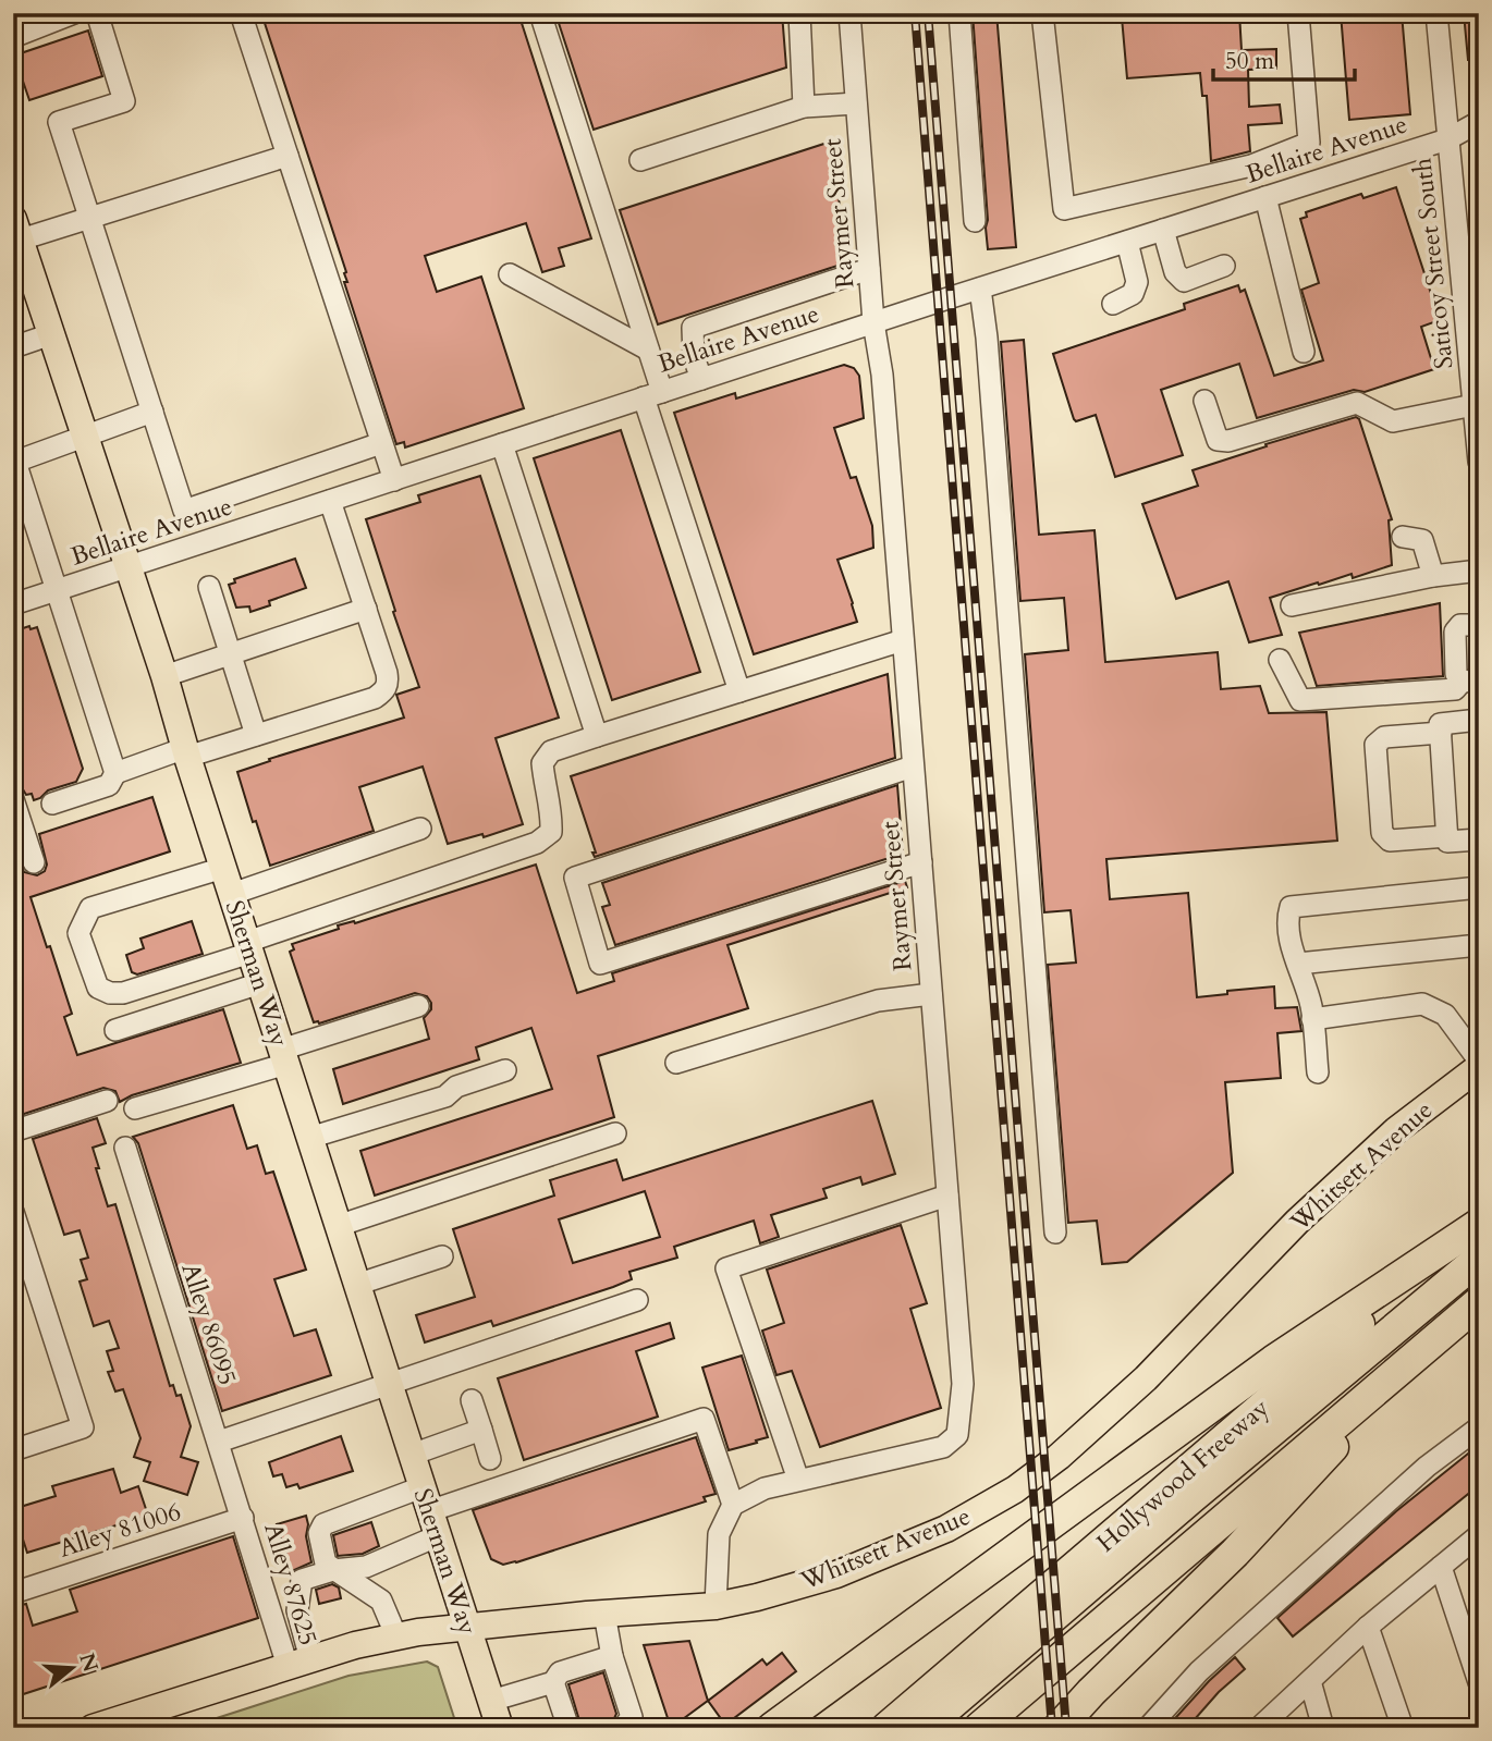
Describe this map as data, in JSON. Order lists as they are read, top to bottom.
{
  "streets": {
    "highway": ["Hollywood Freeway"],
    "main road": ["Sherman Way", "Whitsett Avenue"],
    "street": [
      "Bellaire Avenue",
      "Raymer Street",
      "Saticoy Street South",
      "Alley 86095",
      "Alley 81006",
      "Alley 87625"
    ]
  },
  "crossings": [
    ["Bellaire Avenue", "Raymer Street"],
    ["Bellaire Avenue", "Saticoy Street South"],
    ["Bellaire Avenue", "Sherman Way"],
    ["Sherman Way", "Whitsett Avenue"],
    ["Whitsett Avenue", "Alley 87625"],
    ["Alley 86095", "Alley 81006"],
    ["Alley 86095", "Alley 87625"],
    ["Alley 81006", "Alley 87625"]
  ],
  "scale_bar": "50 m",
  "north": "right"
}
